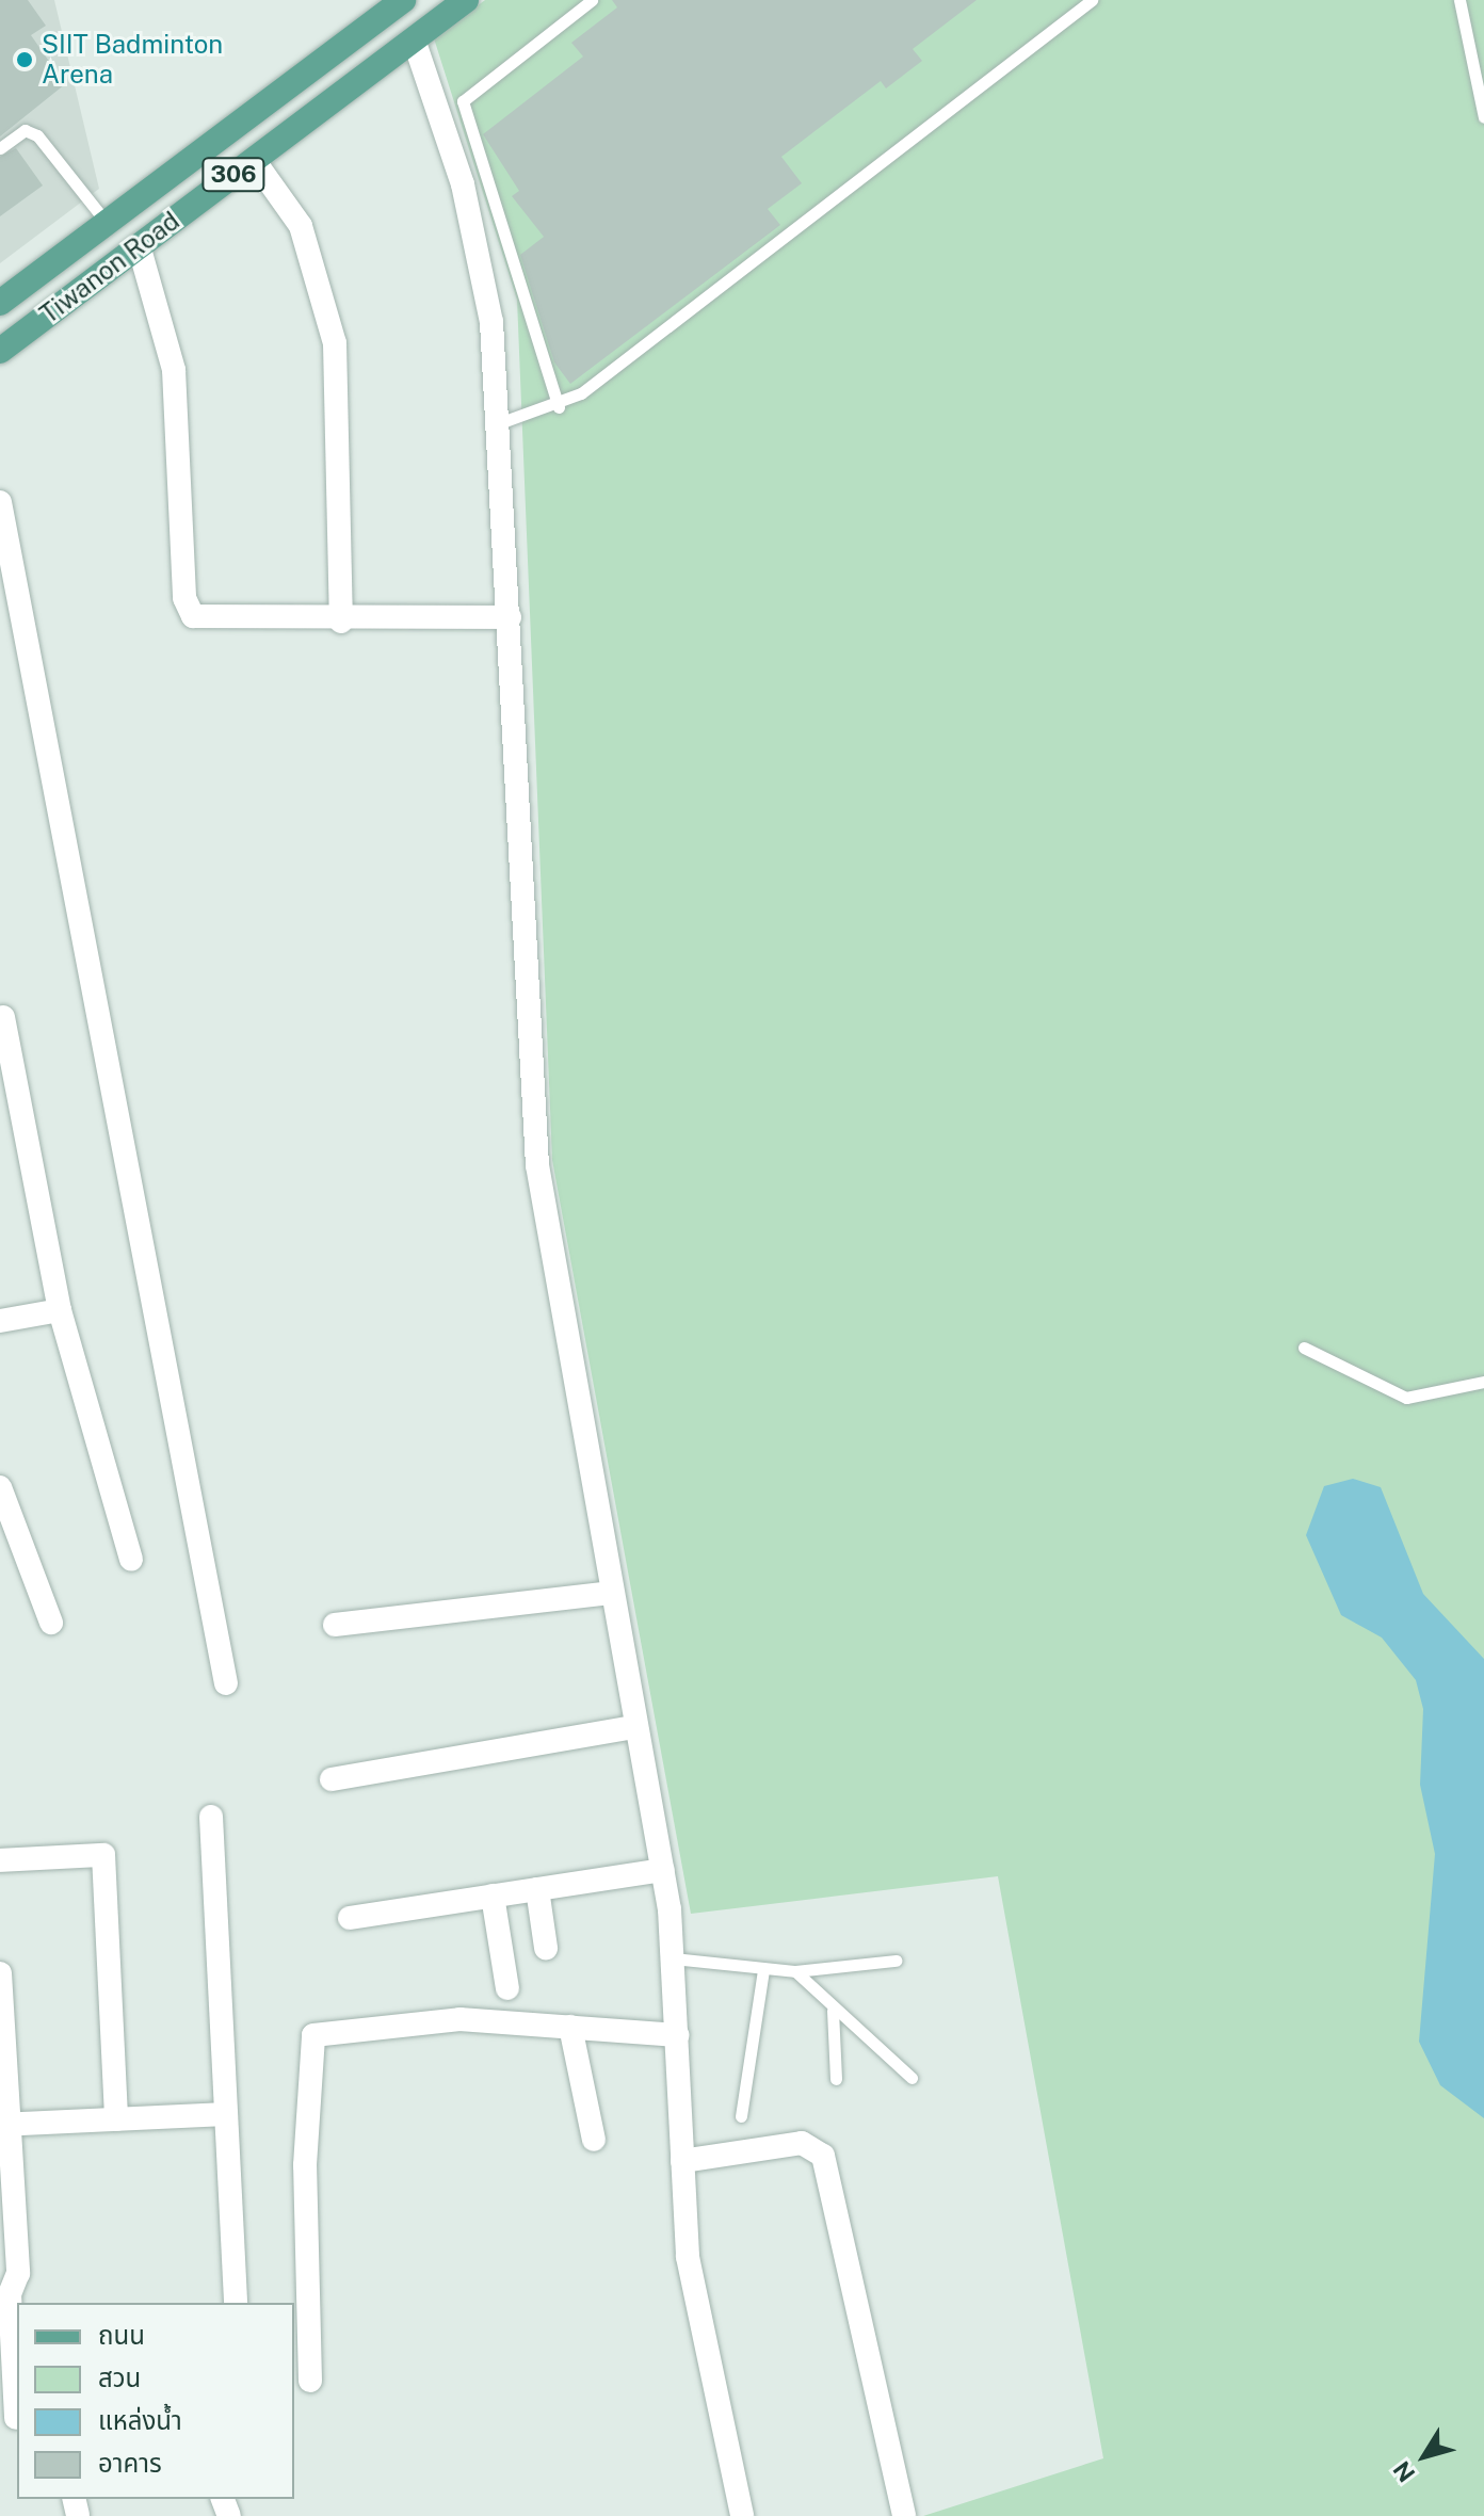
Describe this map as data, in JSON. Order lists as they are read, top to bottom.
{
  "streets": {
    "main road": ["306", "Tiwanon Road"]
  },
  "places": ["SIIT Badminton Arena"],
  "legend": [
    "ถนน",
    "สวน",
    "แหล่งน้ำ",
    "อาคาร"
  ],
  "north": "bottom left"
}
